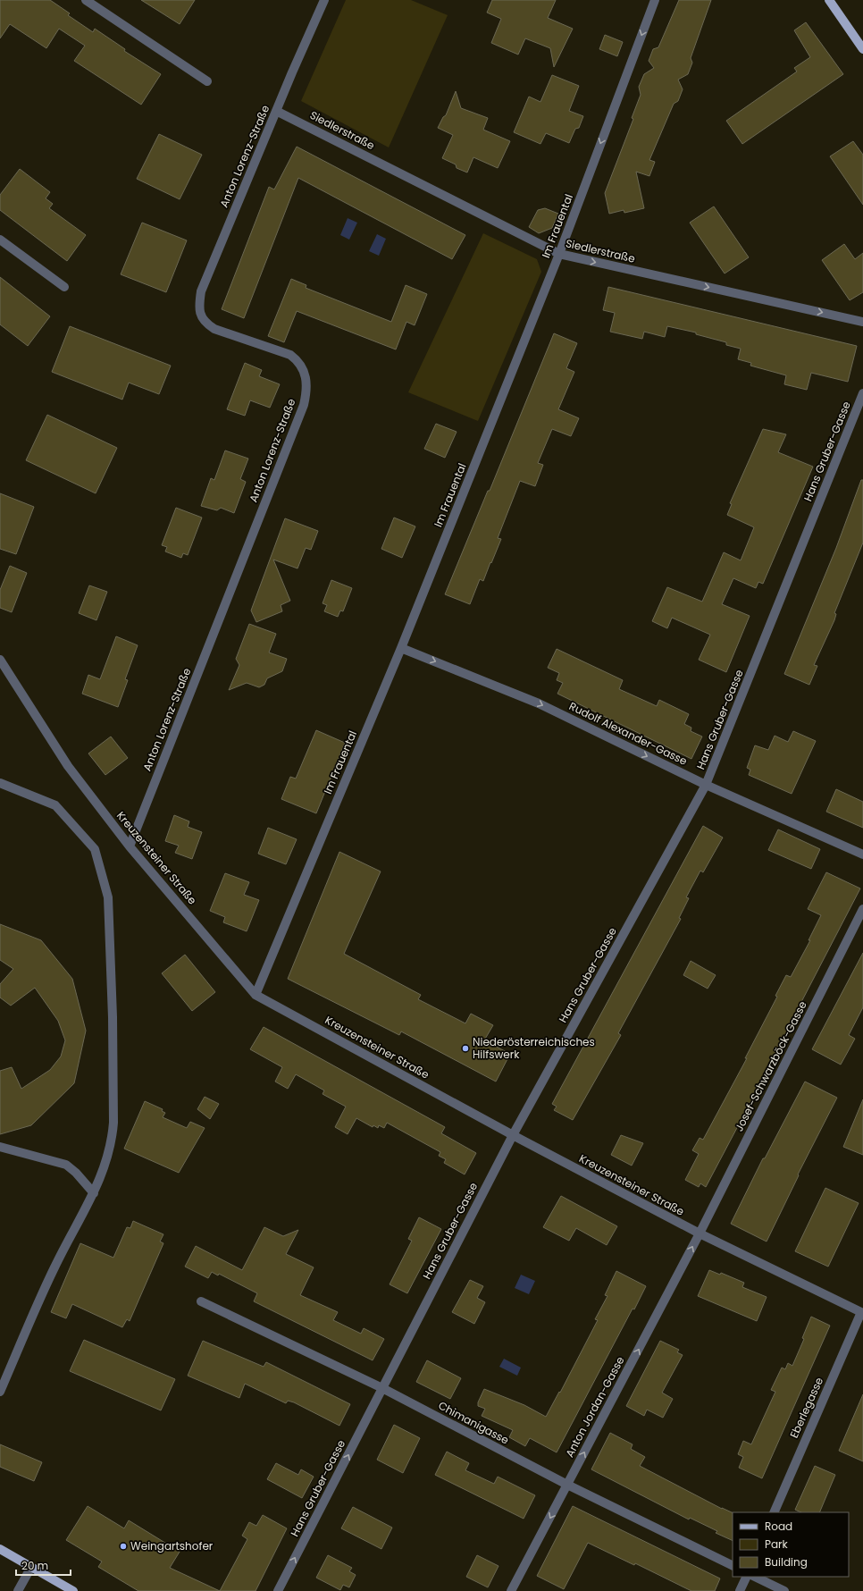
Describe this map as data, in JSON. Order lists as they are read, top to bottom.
{
  "streets": {
    "street": [
      "Siedlerstraße",
      "Anton Lorenz-Straße",
      "Im Frauental",
      "Hans Gruber-Gasse",
      "Rudolf Alexander-Gasse",
      "Kreuzensteiner Straße",
      "Josef-Schwarzböck-Gasse",
      "Anton Jordan-Gasse",
      "Eberlegasse",
      "Chimanigasse"
    ]
  },
  "crossings": [
    ["Siedlerstraße", "Anton Lorenz-Straße"],
    ["Siedlerstraße", "Im Frauental"],
    ["Anton Lorenz-Straße", "Kreuzensteiner Straße"],
    ["Im Frauental", "Rudolf Alexander-Gasse"],
    ["Im Frauental", "Kreuzensteiner Straße"],
    ["Hans Gruber-Gasse", "Rudolf Alexander-Gasse"],
    ["Hans Gruber-Gasse", "Kreuzensteiner Straße"],
    ["Hans Gruber-Gasse", "Chimanigasse"],
    ["Kreuzensteiner Straße", "Josef-Schwarzböck-Gasse"],
    ["Kreuzensteiner Straße", "Anton Jordan-Gasse"],
    ["Kreuzensteiner Straße", "Eberlegasse"],
    ["Josef-Schwarzböck-Gasse", "Anton Jordan-Gasse"],
    ["Anton Jordan-Gasse", "Chimanigasse"]
  ],
  "one_way": ["Siedlerstraße", "Rudolf Alexander-Gasse"],
  "places": ["Niederösterreichisches Hilfswerk", "Weingartshofer"],
  "legend": ["Road", "Park", "Building"],
  "scale_bar": "20 m"
}
